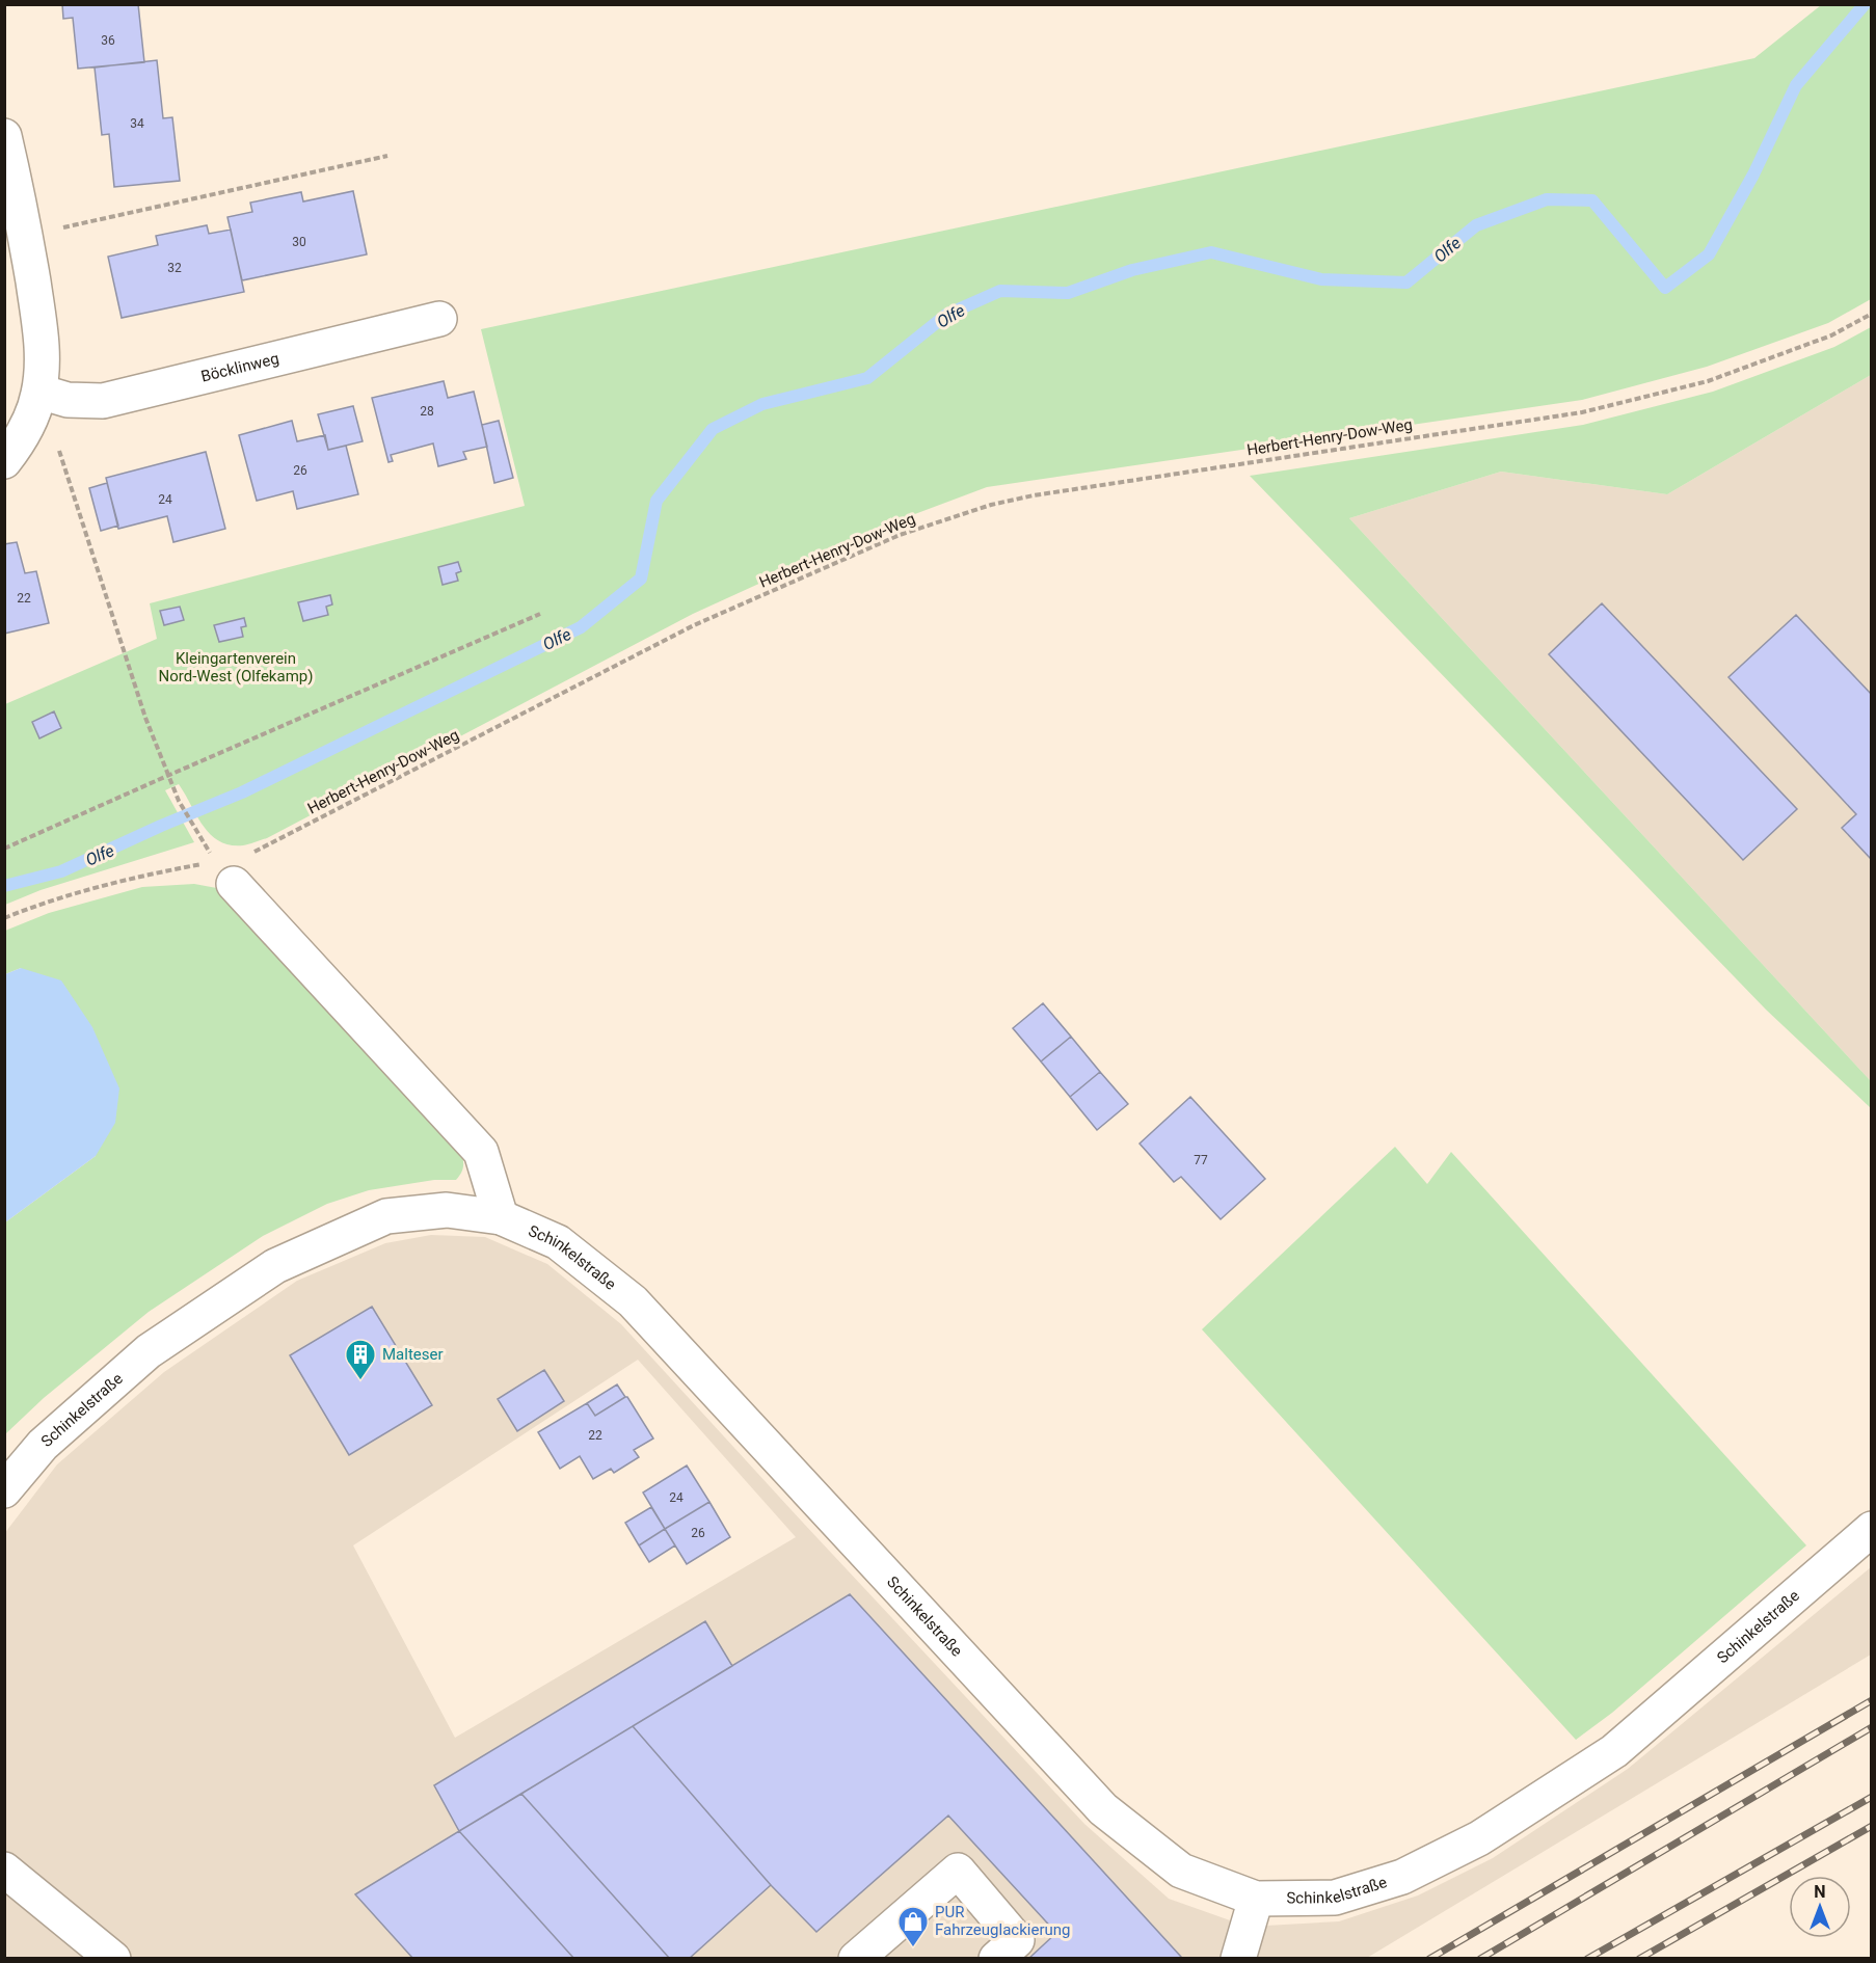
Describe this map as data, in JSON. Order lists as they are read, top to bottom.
{
  "streets": {
    "street": ["Böcklinweg", "Schinkelstraße"],
    "path": ["Herbert-Henry-Dow-Weg"]
  },
  "water": ["Olfe"],
  "parks": ["Kleingartenverein Nord-West (Olfekamp)"],
  "places": {
    "building": ["Malteser"],
    "shop": ["PUR Fahrzeuglackierung"]
  },
  "house_numbers": [
    "36",
    "34",
    "30",
    "32",
    "28",
    "26",
    "24",
    "22",
    "77",
    "22",
    "24",
    "26"
  ],
  "north": "top"
}
